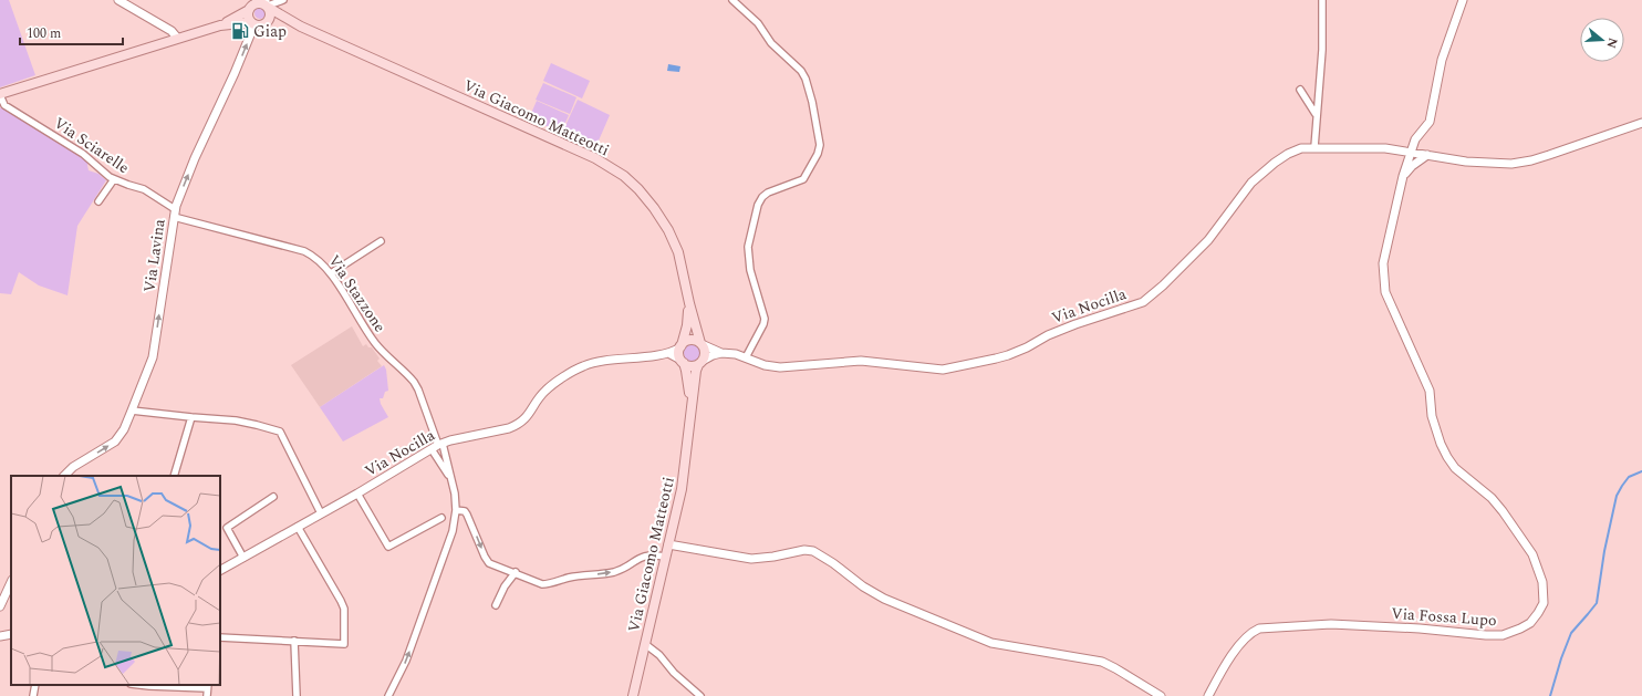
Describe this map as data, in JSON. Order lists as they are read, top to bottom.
{
  "streets": {
    "main road": ["Via Giacomo Matteotti"],
    "street": [
      "Via Sciarelle",
      "Via Lavina",
      "Via Stazzone",
      "Via Nocilla",
      "Via Fossa Lupo"
    ]
  },
  "crossings": [
    ["Via Sciarelle", "Via Lavina"],
    ["Via Sciarelle", "Via Stazzone"],
    ["Via Lavina", "Via Stazzone"],
    ["Via Stazzone", "Via Nocilla"],
    ["Via Nocilla", "Via Fossa Lupo"]
  ],
  "one_way": ["Via Lavina"],
  "places": {
    "fuel station": ["Giap"]
  },
  "scale_bar": "100 m",
  "north": "right"
}
